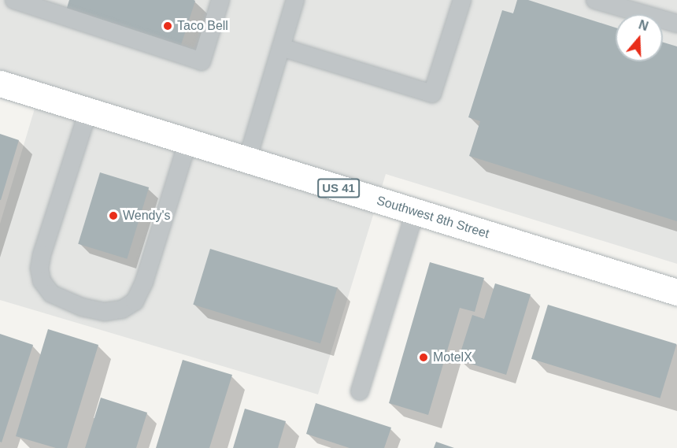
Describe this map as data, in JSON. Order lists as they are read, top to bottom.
{
  "streets": {
    "main road": ["US 41", "Southwest 8th Street"]
  },
  "places": ["Taco Bell", "Wendy's", "MotelX"],
  "north": "top"
}
